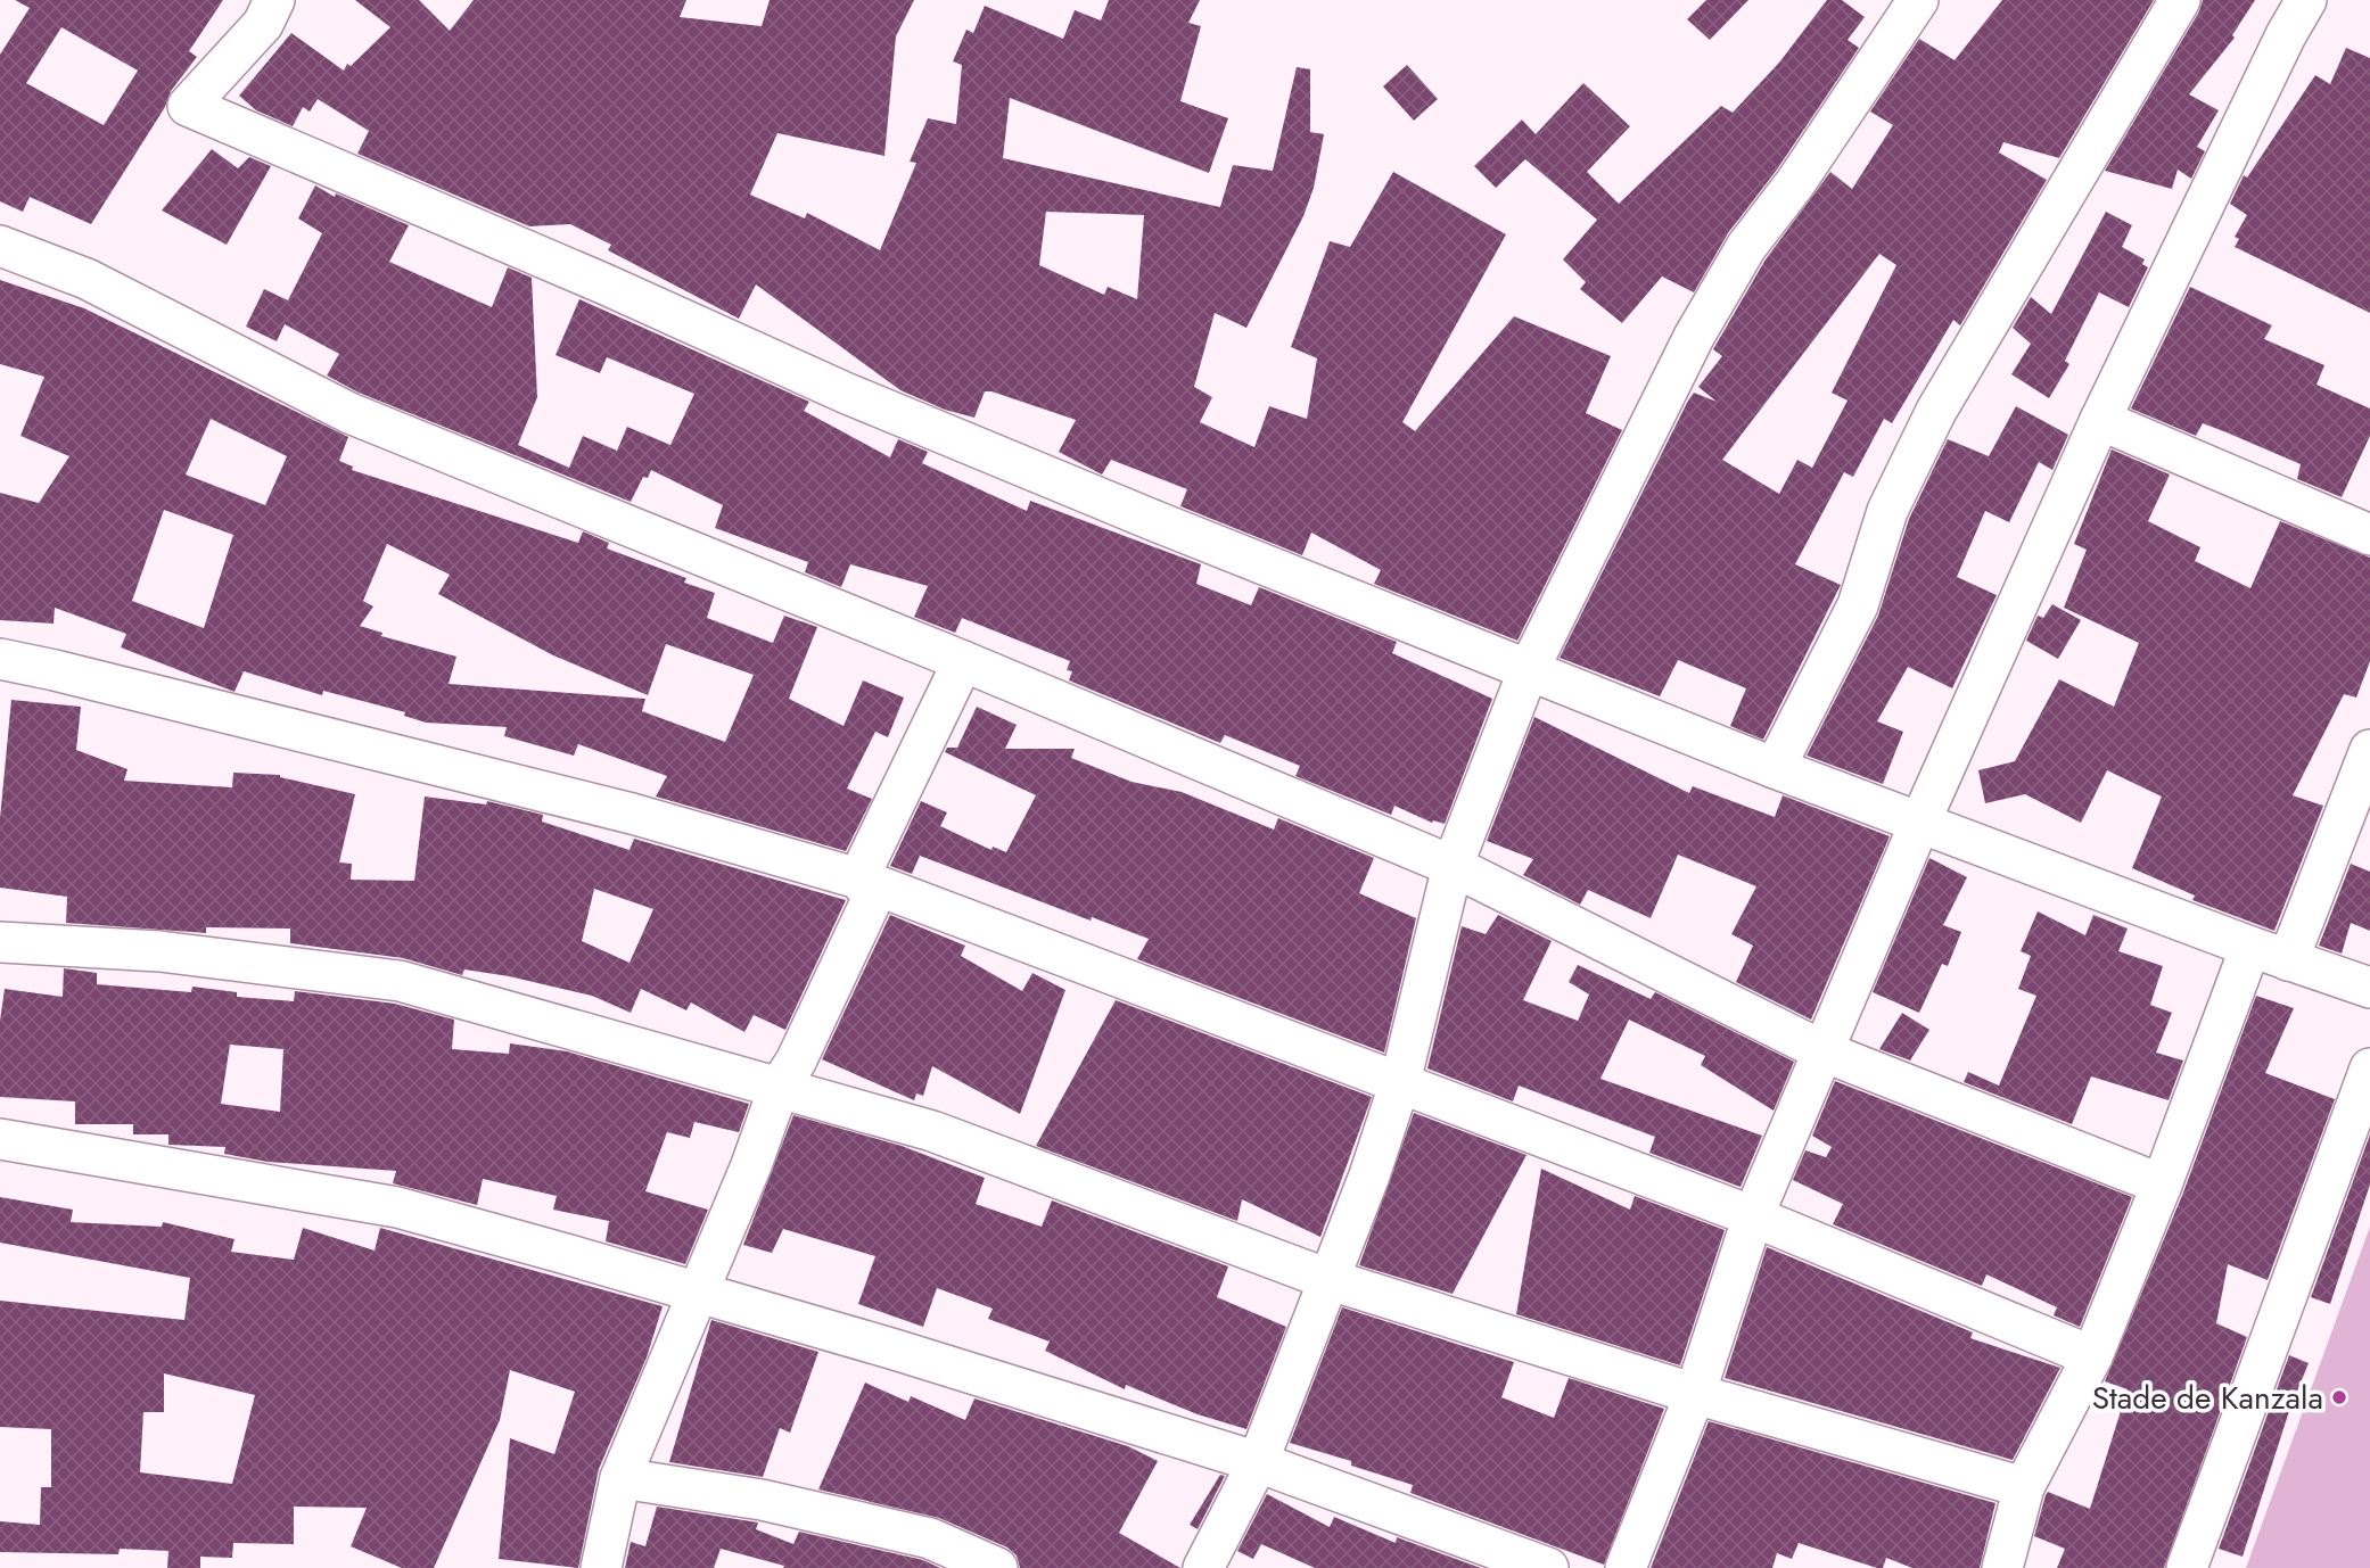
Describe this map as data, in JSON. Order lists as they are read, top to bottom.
{
  "places": ["Stade de Kanzala"]
}
